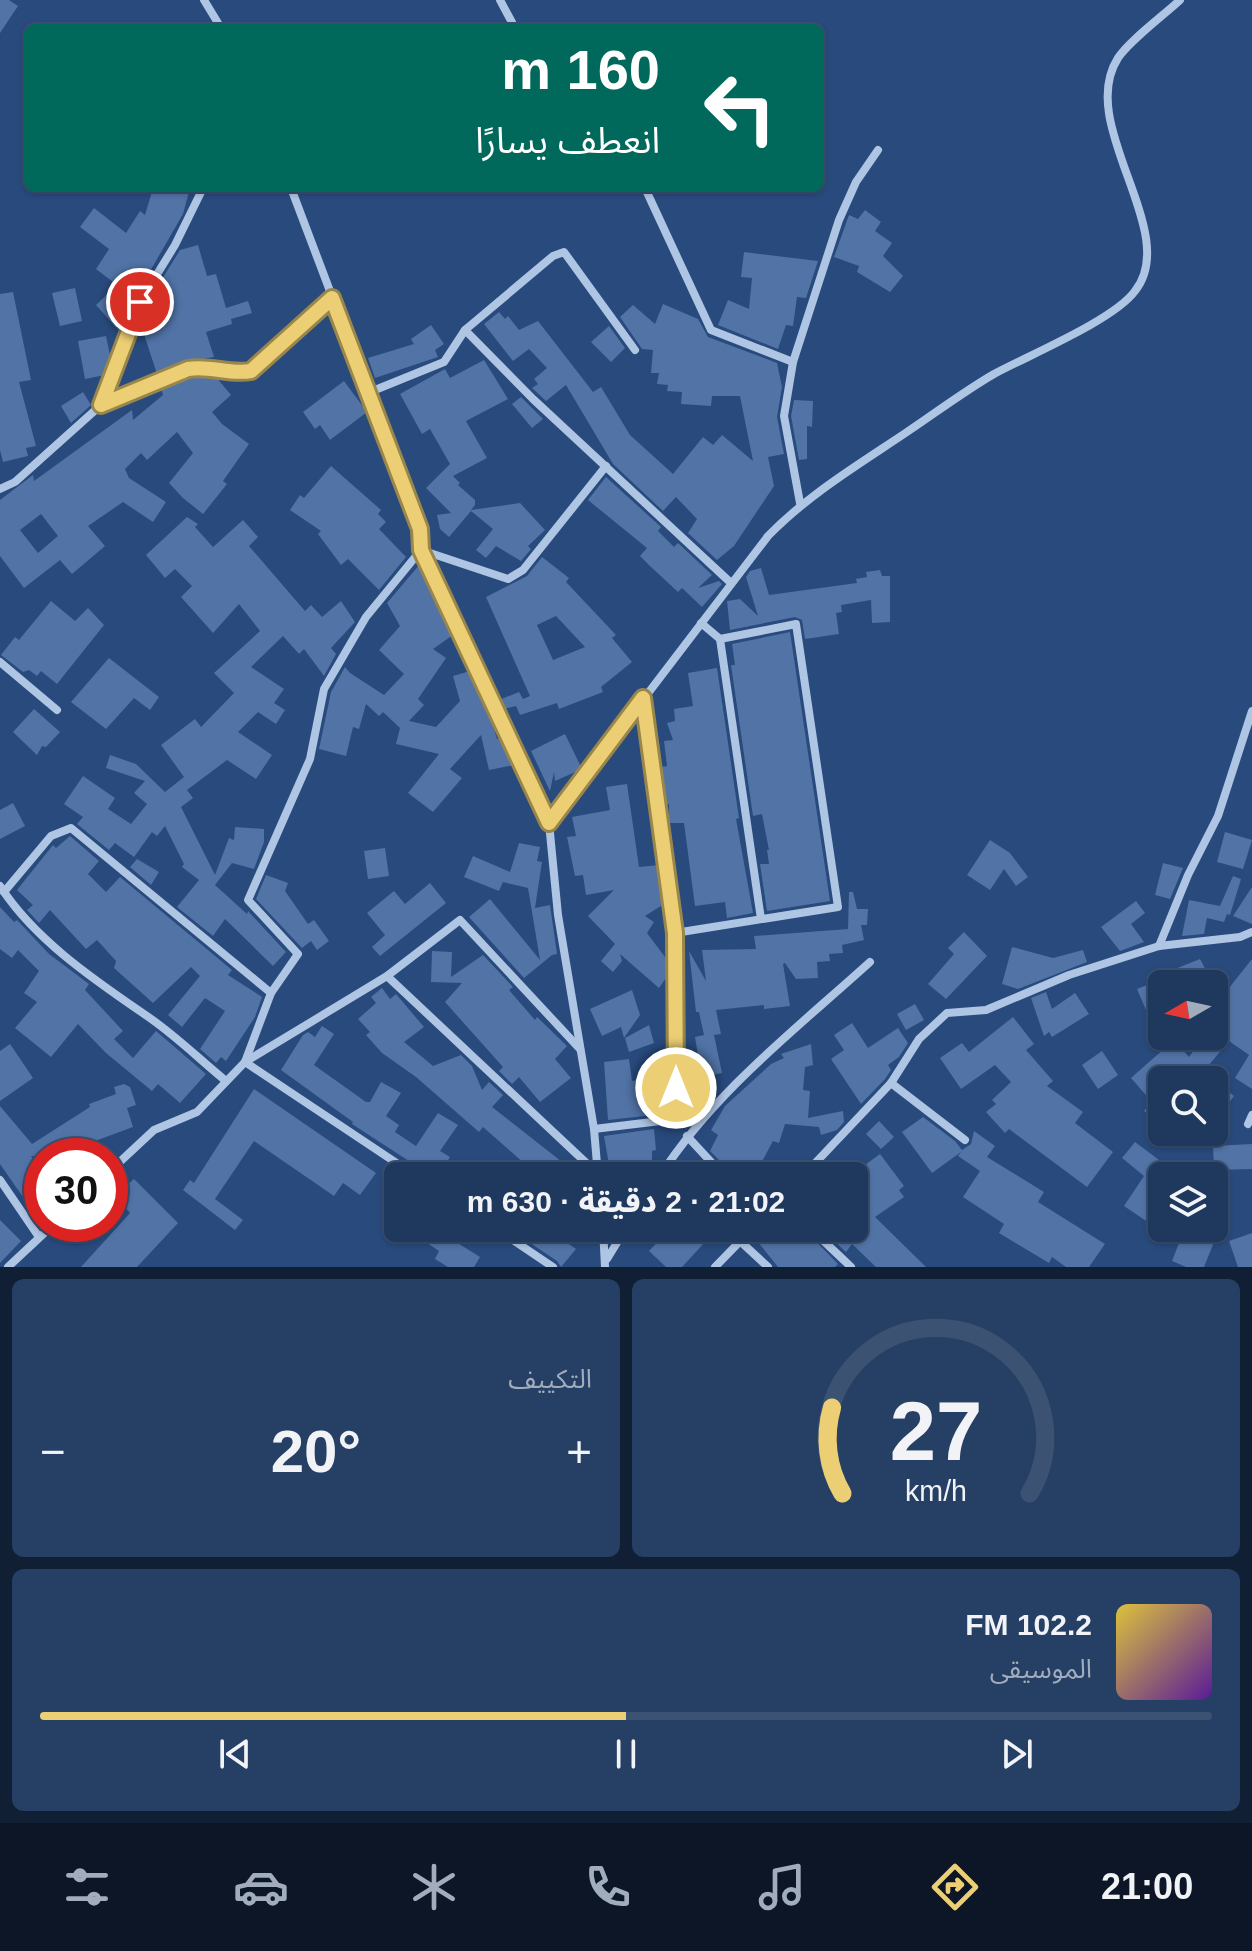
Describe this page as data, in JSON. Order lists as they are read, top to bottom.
{
  "north": "left",
  "page": {
    "turn": ["160 m", "انعطف يسارًا"],
    "limit": "30",
    "trip": "21:02 · 2 دقيقة · 630 m",
    "tile": "التكييف",
    "heat": ["−", "20°", "+"],
    "song": ["102.2 FM", "الموسيقى"],
    "tabs": "21:00",
    "gauge": ["27", "km/h"]
  }
}
